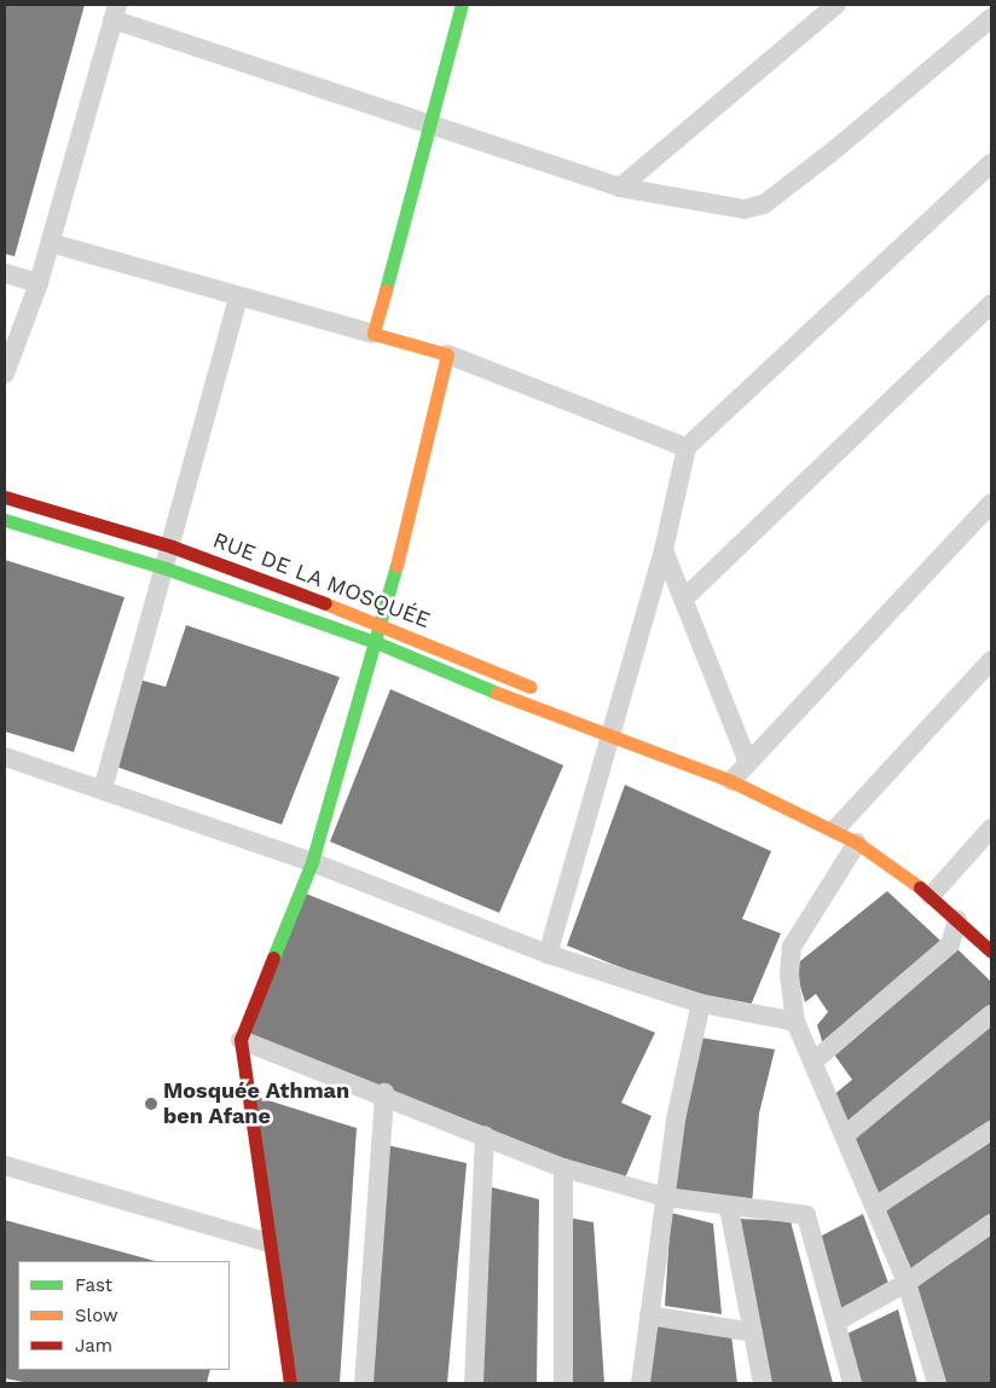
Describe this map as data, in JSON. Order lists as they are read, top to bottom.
{
  "streets": {
    "main road": ["RUE DE LA MOSQUÉE"]
  },
  "places": ["Mosquée Athman ben Afane"],
  "legend": ["Fast", "Slow", "Jam"]
}
